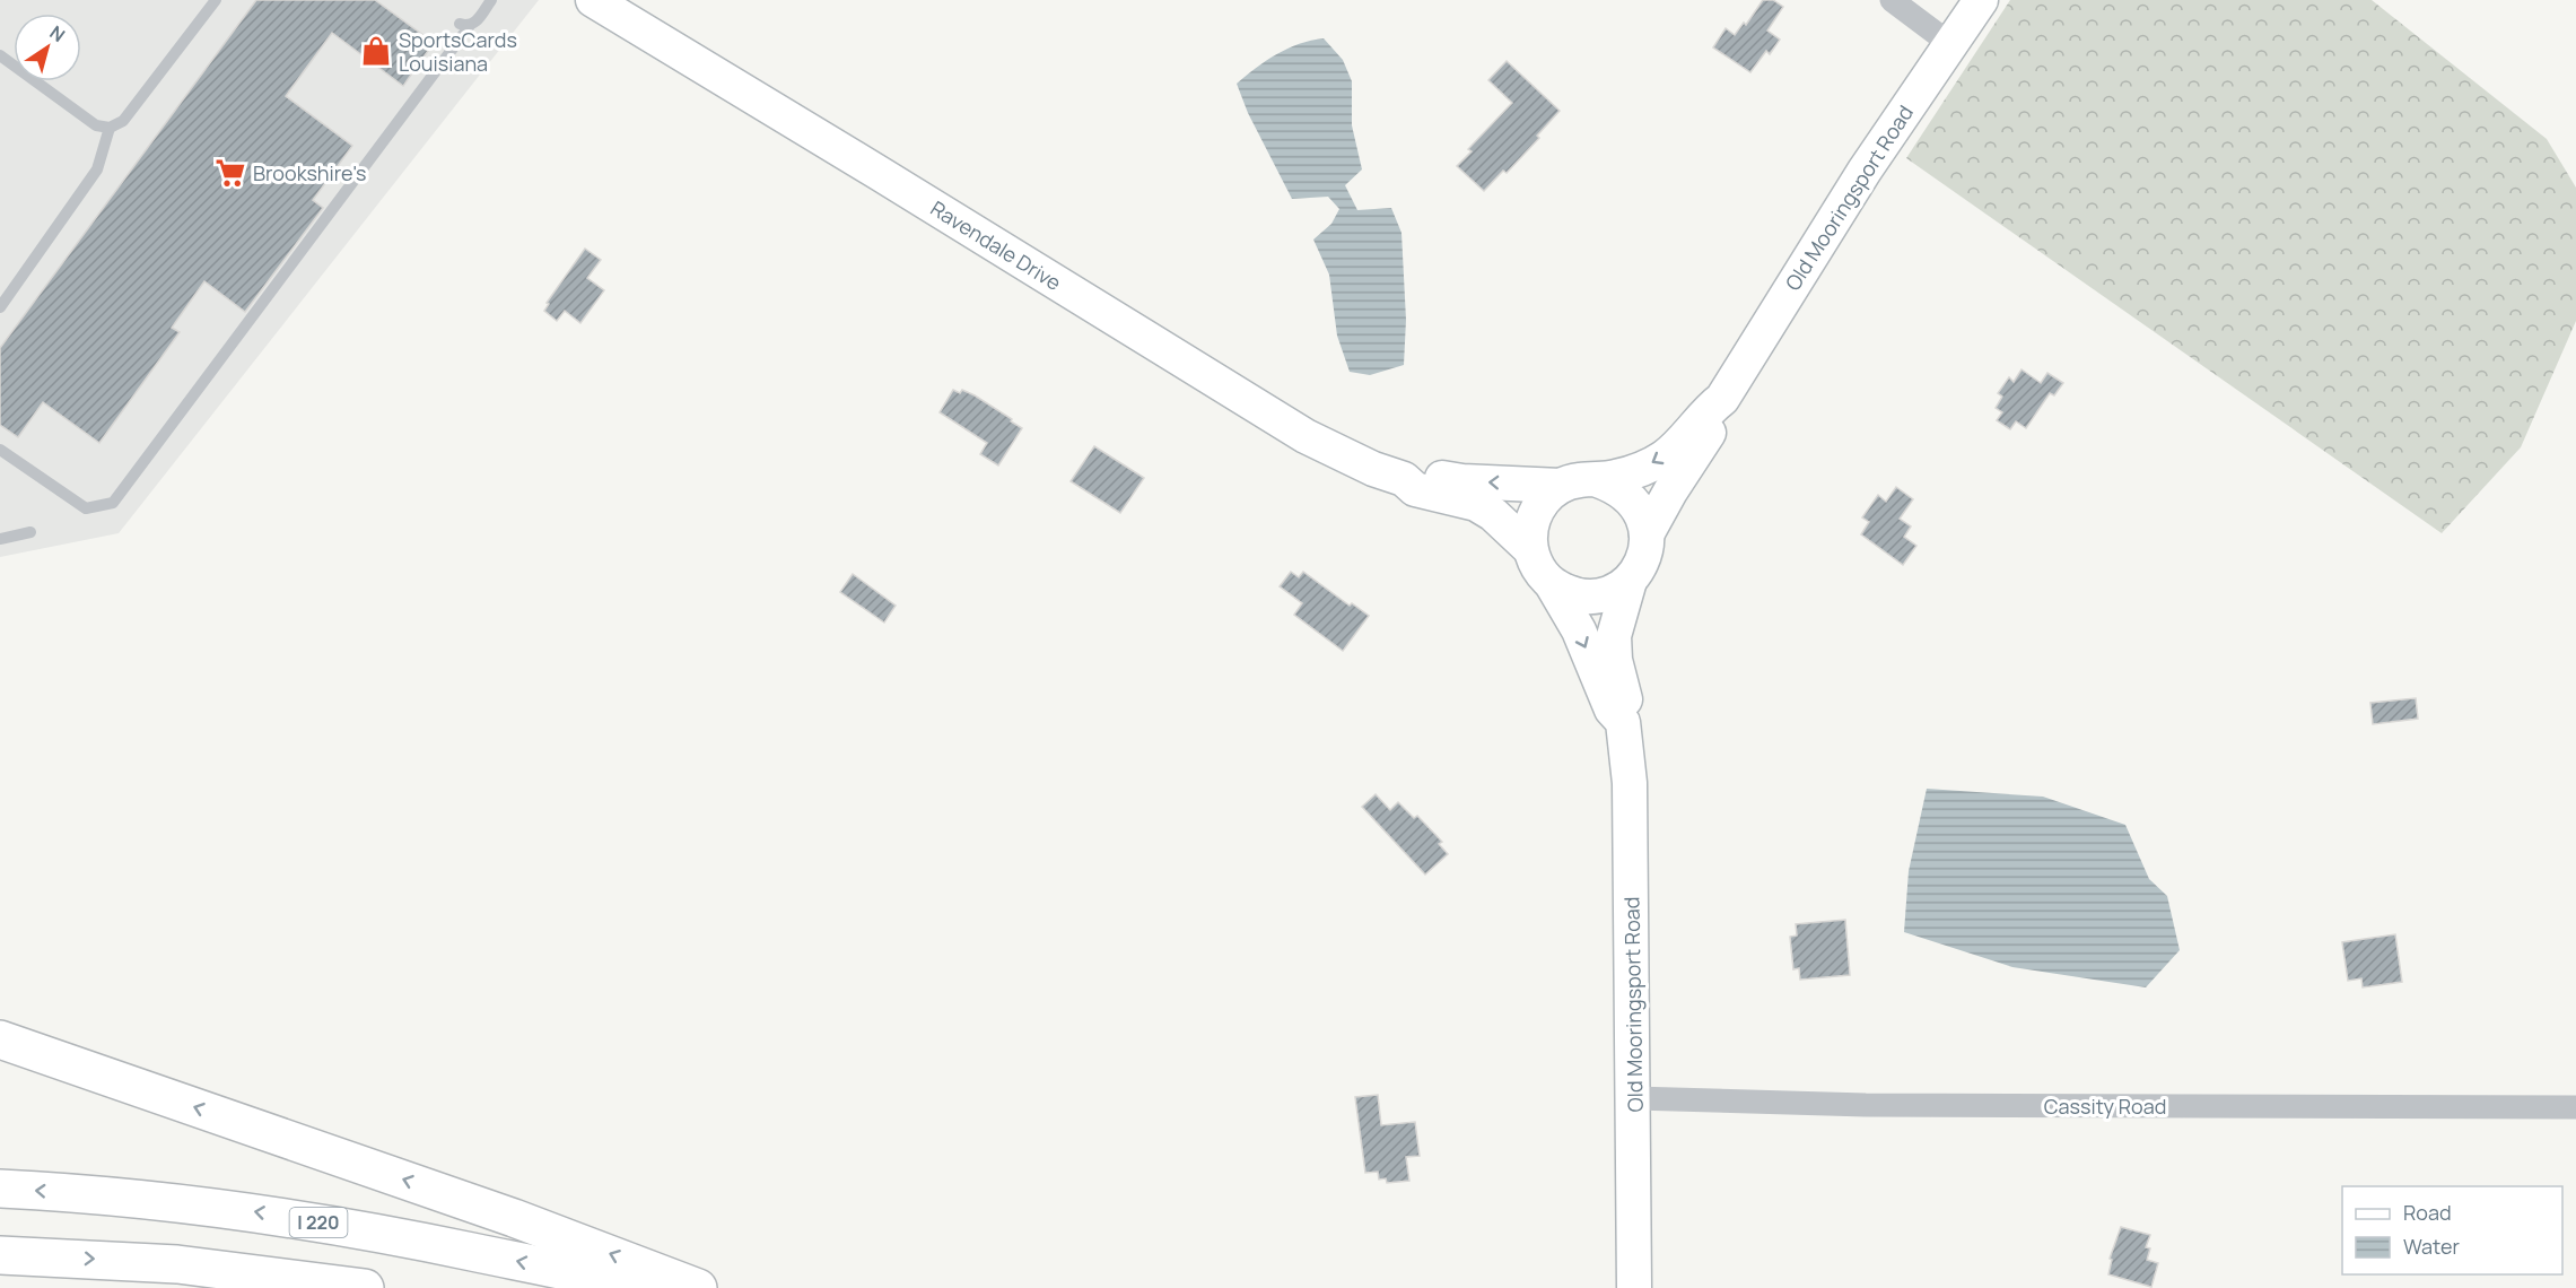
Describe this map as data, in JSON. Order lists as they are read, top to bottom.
{
  "streets": {
    "highway": ["I 220"],
    "main road": ["Old Mooringsport Road", "Ravendale Drive"],
    "street": ["Cassity Road"]
  },
  "crossings": [
    ["Old Mooringsport Road", "Ravendale Drive"],
    ["Old Mooringsport Road", "Cassity Road"]
  ],
  "places": {
    "shop": ["SportsCards Louisiana"],
    "supermarket": ["Brookshire's"]
  },
  "legend": ["Road", "Water"],
  "north": "top right"
}
